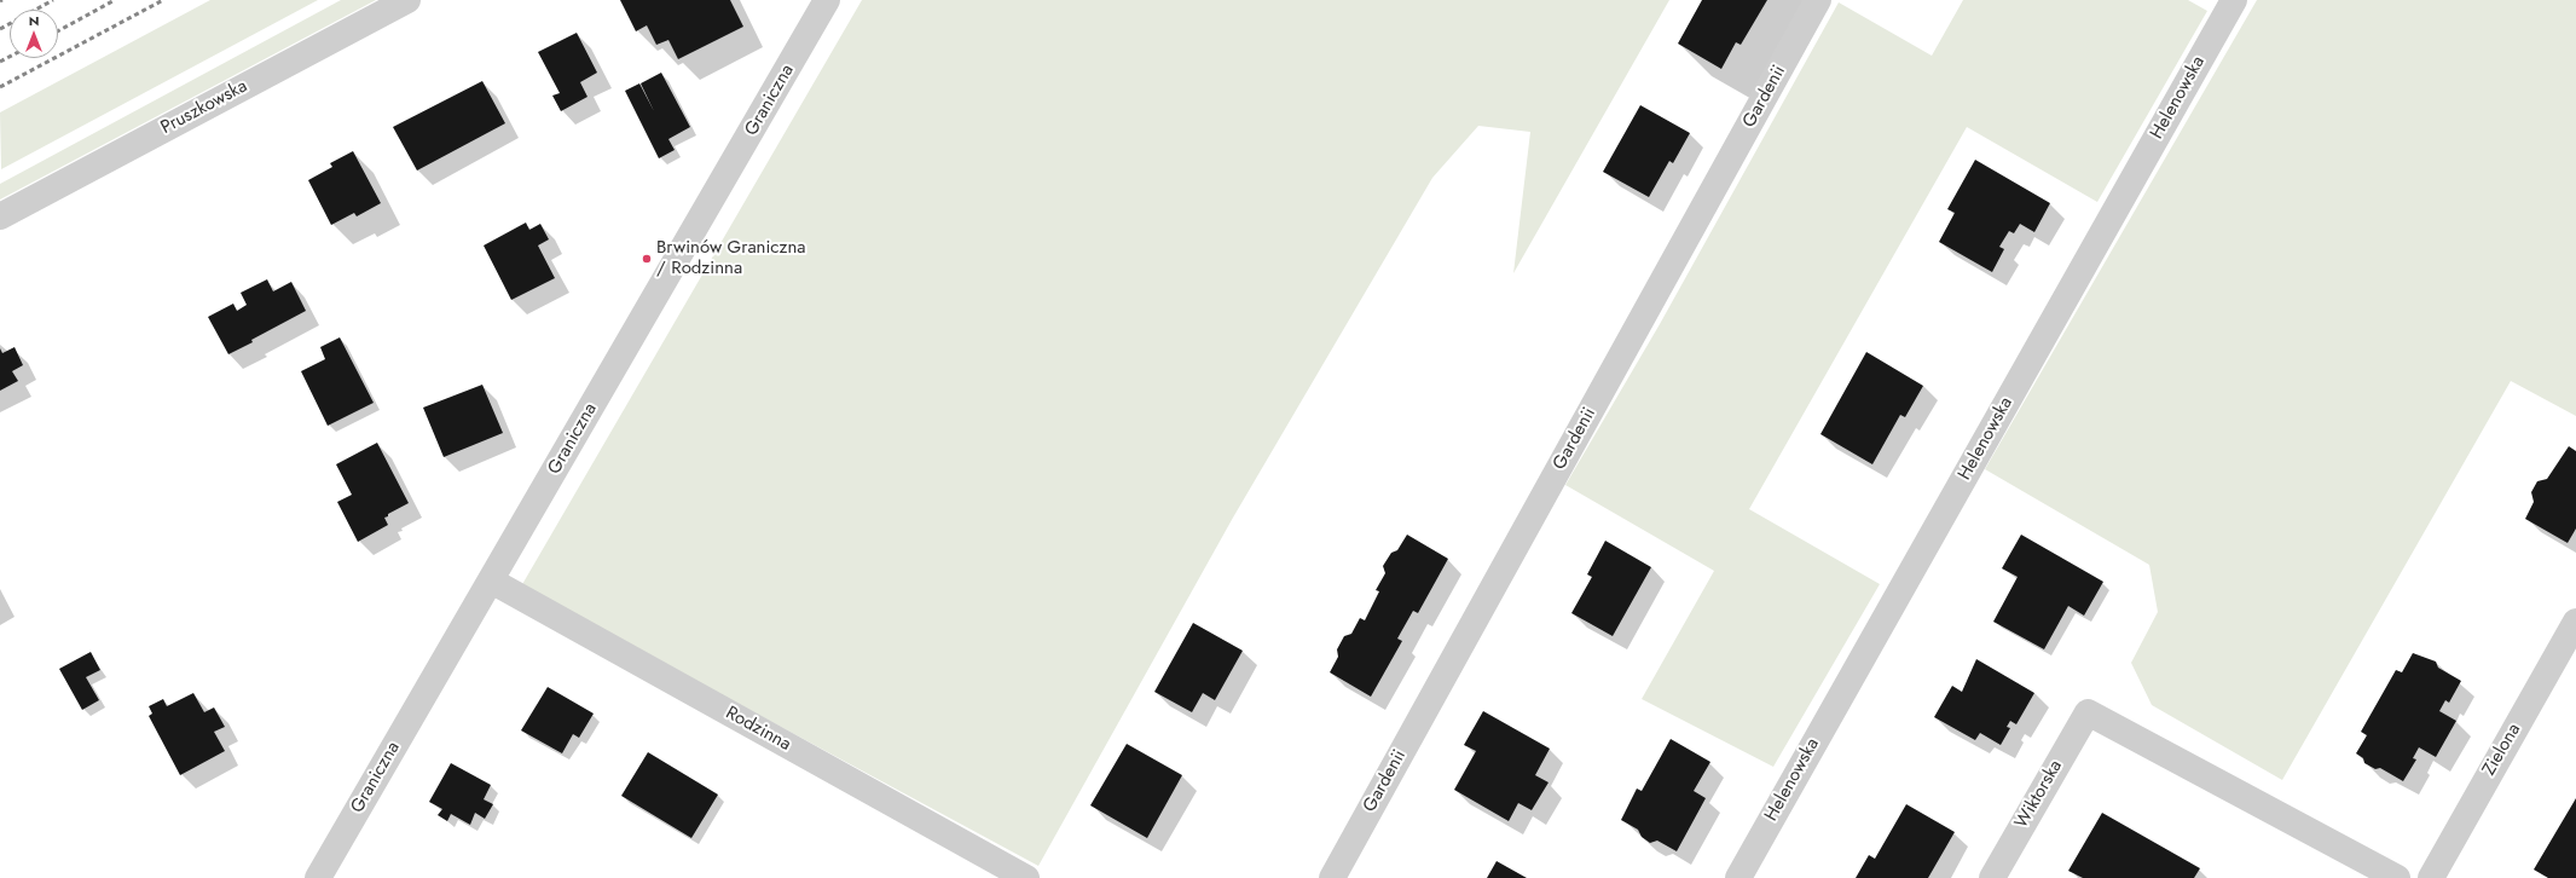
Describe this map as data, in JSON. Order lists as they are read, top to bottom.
{
  "streets": {
    "street": [
      "Gardenii",
      "Helenowska",
      "Graniczna",
      "Pruszkowska",
      "Rodzinna",
      "Zielona",
      "Wiktorska"
    ]
  },
  "crossings": [
    ["Graniczna", "Rodzinna"]
  ],
  "places": ["Brwinów Graniczna / Rodzinna"],
  "north": "top"
}
